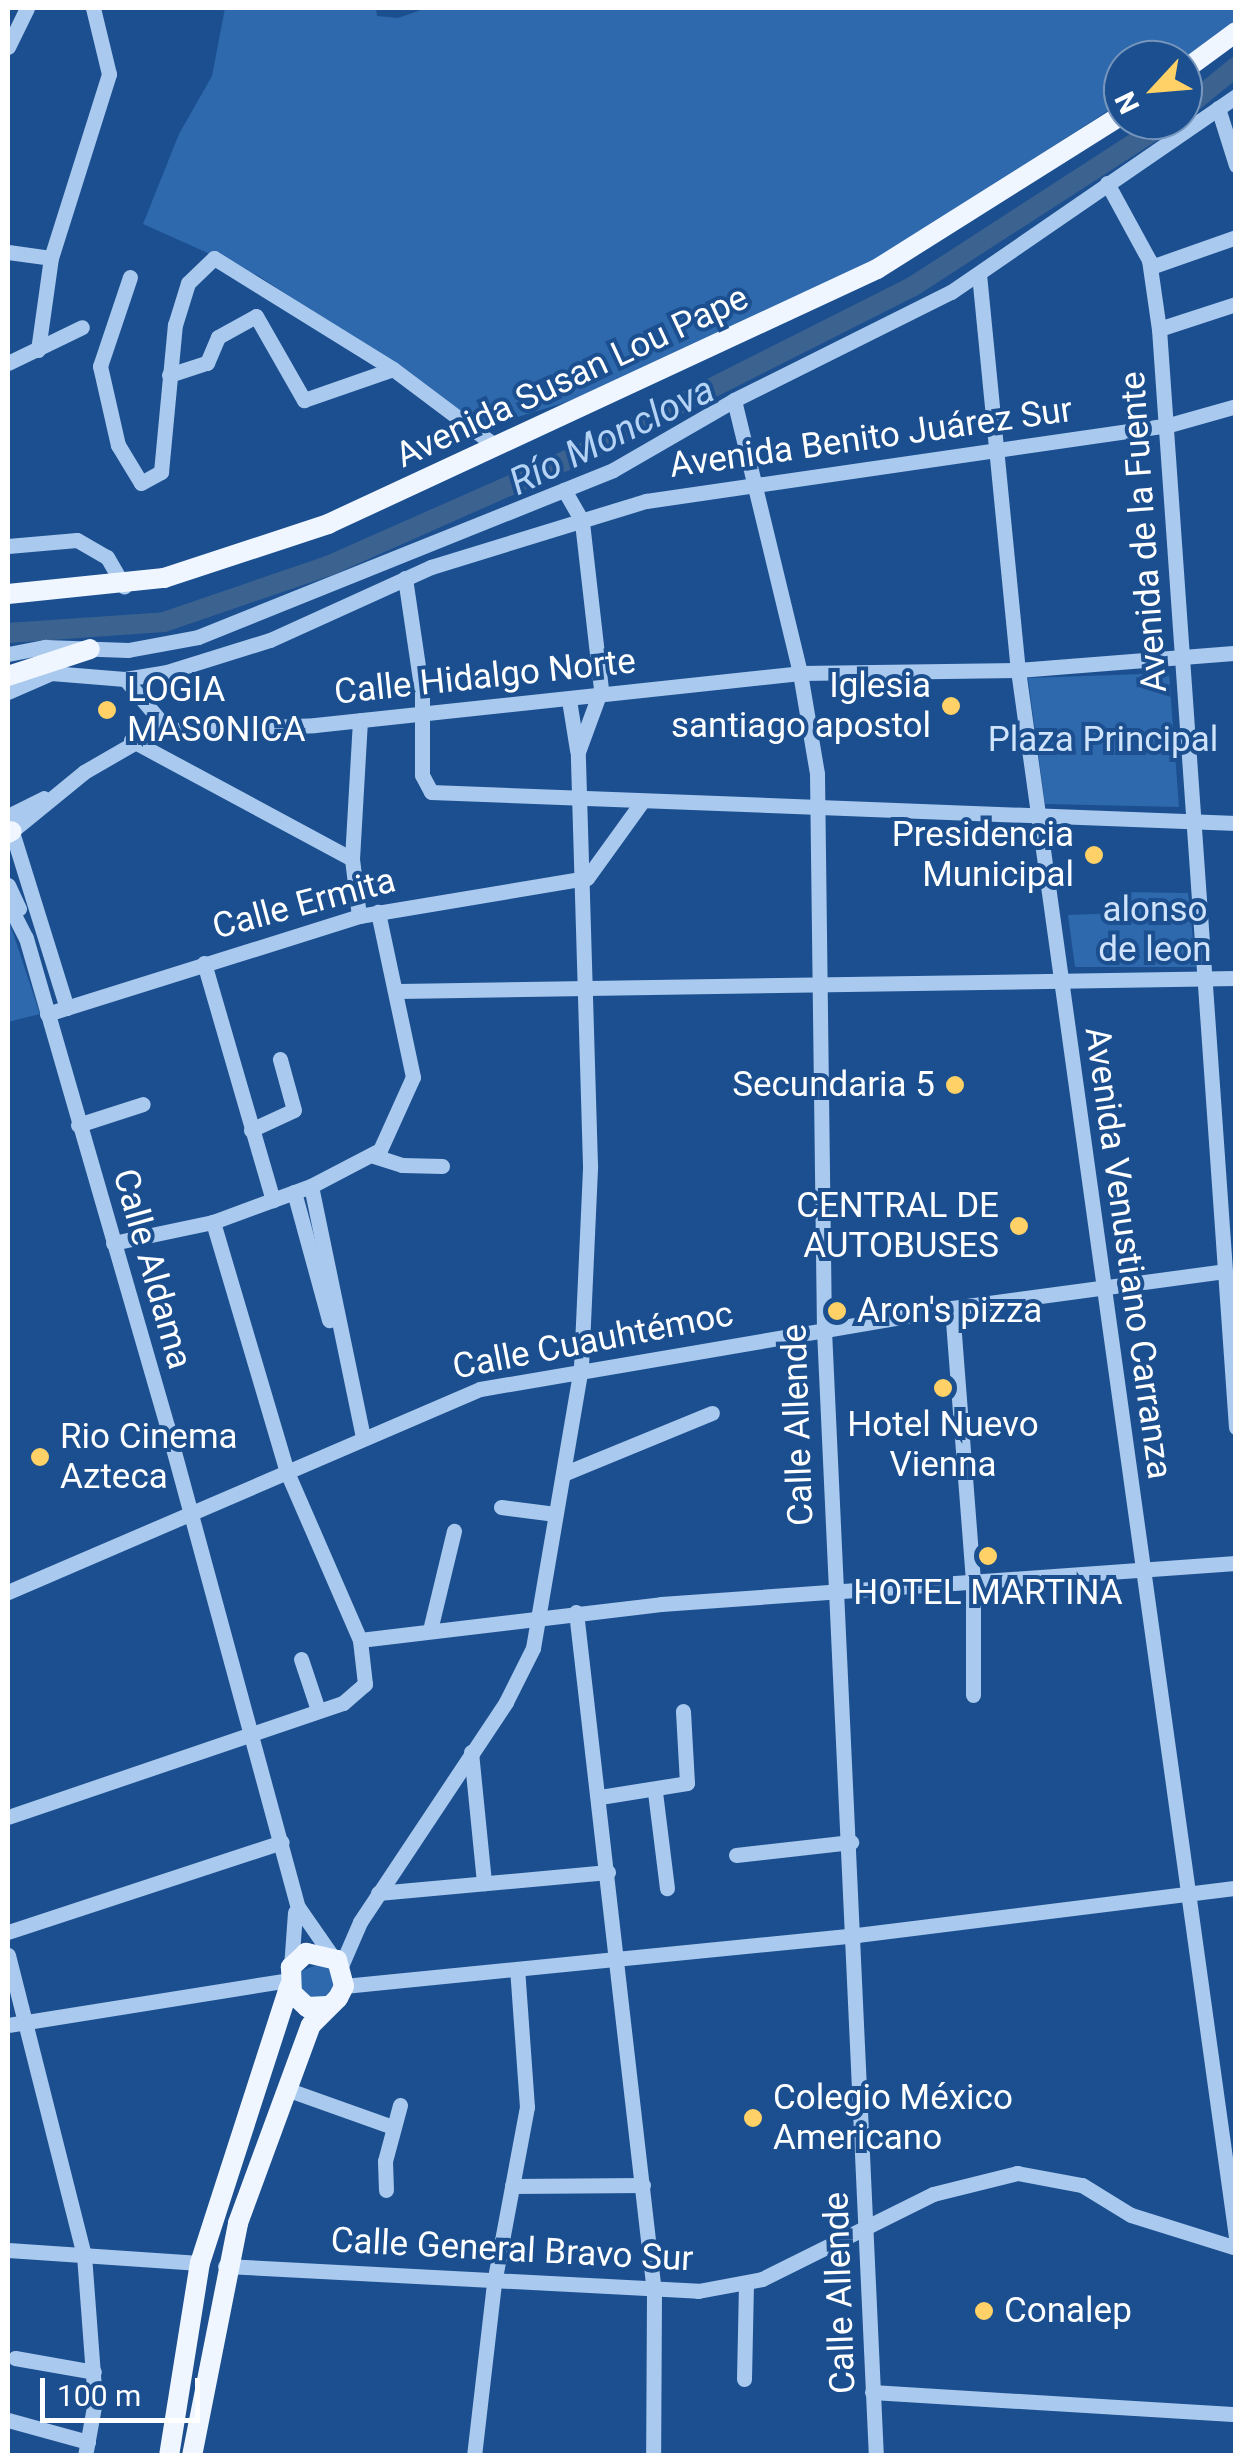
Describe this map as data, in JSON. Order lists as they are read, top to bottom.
{
  "streets": {
    "main road": ["Avenida Susan Lou Pape"],
    "street": [
      "Avenida Benito Juárez Sur",
      "Avenida de la Fuente",
      "Calle Hidalgo Norte",
      "Calle Ermita",
      "Avenida Venustiano Carranza",
      "Calle Aldama",
      "Calle Cuauhtémoc",
      "Calle Allende",
      "Calle General Bravo Sur"
    ]
  },
  "crossings": [
    ["Avenida Benito Juárez Sur", "Avenida de la Fuente"],
    ["Avenida Benito Juárez Sur", "Avenida Venustiano Carranza"],
    ["Avenida Benito Juárez Sur", "Calle Allende"],
    ["Avenida de la Fuente", "Calle Hidalgo Norte"],
    ["Avenida de la Fuente", "Calle Cuauhtémoc"],
    ["Calle Hidalgo Norte", "Avenida Venustiano Carranza"],
    ["Calle Hidalgo Norte", "Calle Allende"],
    ["Calle Ermita", "Calle Aldama"],
    ["Avenida Venustiano Carranza", "Calle Cuauhtémoc"],
    ["Calle Aldama", "Calle Cuauhtémoc"],
    ["Calle Cuauhtémoc", "Calle Allende"],
    ["Calle Allende", "Calle General Bravo Sur"]
  ],
  "water": ["Río Monclova"],
  "parks": ["Plaza Principal", "alonso de leon"],
  "places": [
    "Iglesia santiago apostol",
    "LOGIA MASONICA",
    "Presidencia Municipal",
    "Secundaria 5",
    "CENTRAL DE AUTOBUSES",
    "Aron's pizza",
    "Hotel Nuevo Vienna",
    "Rio Cinema Azteca",
    "HOTEL MARTINA",
    "Colegio México Americano",
    "Conalep"
  ],
  "scale_bar": "100 m",
  "north": "bottom left"
}
